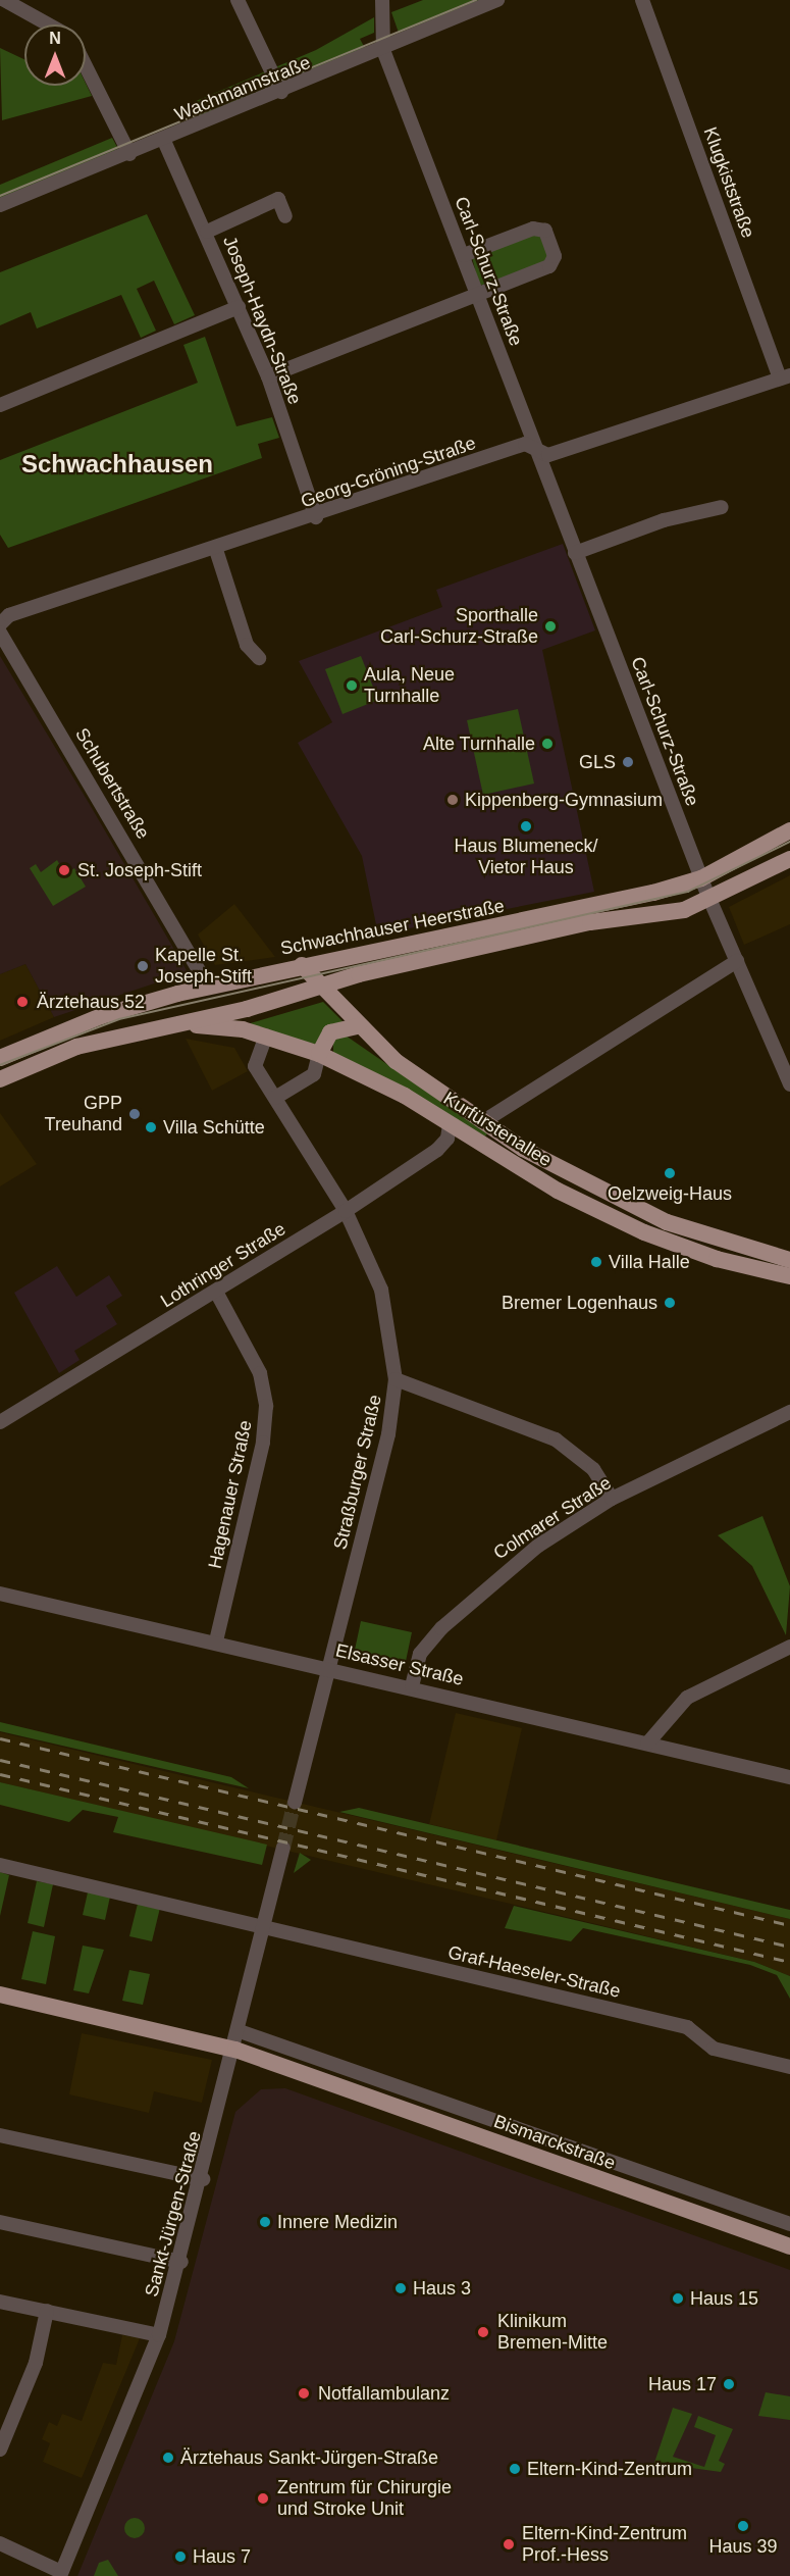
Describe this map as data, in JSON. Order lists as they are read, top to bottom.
{
  "streets": {
    "main road": ["Schwachhauser Heerstraße", "Kurfürstenallee", "Bismarckstraße"],
    "street": [
      "Wachmannstraße",
      "Klugkiststraße",
      "Carl-Schurz-Straße",
      "Joseph-Haydn-Straße",
      "Georg-Gröning-Straße",
      "Schubertstraße",
      "Lothringer Straße",
      "Straßburger Straße",
      "Hagenauer Straße",
      "Colmarer Straße",
      "Elsasser Straße",
      "Graf-Haeseler-Straße",
      "Sankt-Jürgen-Straße"
    ]
  },
  "crossings": [
    ["Wachmannstraße", "Carl-Schurz-Straße"],
    ["Wachmannstraße", "Joseph-Haydn-Straße"],
    ["Klugkiststraße", "Georg-Gröning-Straße"],
    ["Carl-Schurz-Straße", "Georg-Gröning-Straße"],
    ["Carl-Schurz-Straße", "Schwachhauser Heerstraße"],
    ["Joseph-Haydn-Straße", "Georg-Gröning-Straße"],
    ["Schubertstraße", "Schwachhauser Heerstraße"],
    ["Schwachhauser Heerstraße", "Kurfürstenallee"],
    ["Kurfürstenallee", "Lothringer Straße"],
    ["Kurfürstenallee", "Straßburger Straße"],
    ["Lothringer Straße", "Straßburger Straße"],
    ["Lothringer Straße", "Hagenauer Straße"],
    ["Straßburger Straße", "Elsasser Straße"],
    ["Hagenauer Straße", "Elsasser Straße"],
    ["Colmarer Straße", "Elsasser Straße"],
    ["Graf-Haeseler-Straße", "Sankt-Jürgen-Straße"],
    ["Bismarckstraße", "Sankt-Jürgen-Straße"]
  ],
  "districts": ["Schwachhausen"],
  "places": [
    "Sporthalle Carl-Schurz-Straße",
    "Aula, Neue Turnhalle",
    "Alte Turnhalle",
    "GLS",
    "Kippenberg-Gymnasium",
    "Haus Blumeneck/ Vietor Haus",
    "St. Joseph-Stift",
    "Kapelle St. Joseph-Stift",
    "Ärztehaus 52",
    "GPP Treuhand",
    "Villa Schütte",
    "Oelzweig-Haus",
    "Villa Halle",
    "Bremer Logenhaus",
    "Innere Medizin",
    "Haus 3",
    "Haus 15",
    "Klinikum Bremen-Mitte",
    "Haus 17",
    "Notfallambulanz",
    "Ärztehaus Sankt-Jürgen-Straße",
    "Eltern-Kind-Zentrum",
    "Zentrum für Chirurgie und Stroke Unit",
    "Haus 39",
    "Eltern-Kind-Zentrum Prof.-Hess",
    "Haus 7"
  ],
  "north": "top"
}
